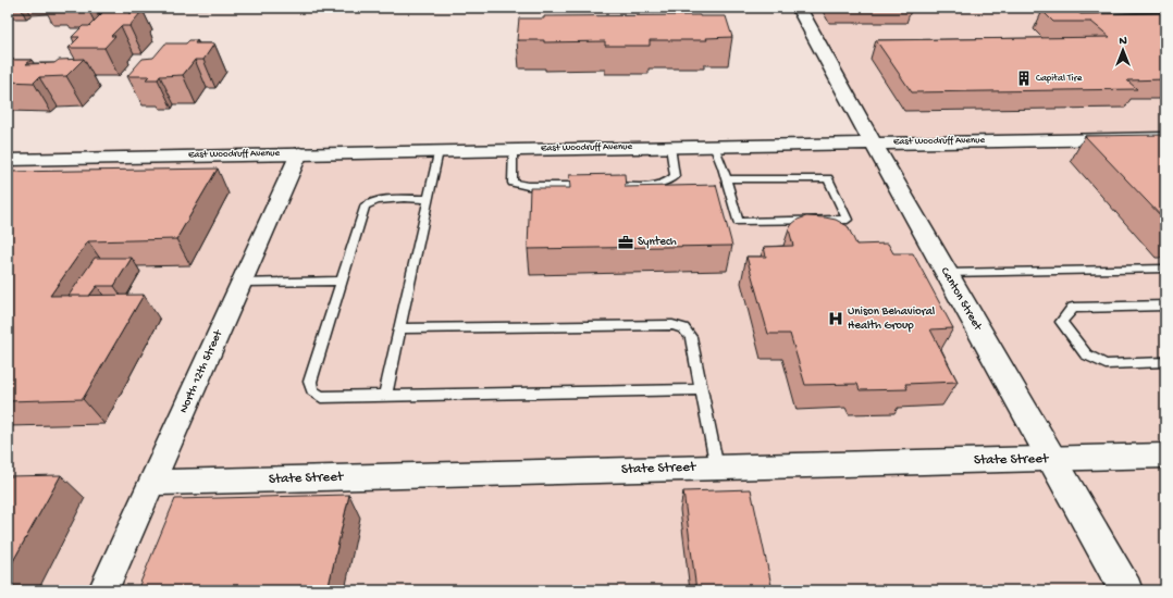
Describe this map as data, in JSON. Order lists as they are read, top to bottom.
{
  "streets": {
    "street": [
      "East Woodruff Avenue",
      "Canton Street",
      "North 12th Street",
      "State Street"
    ]
  },
  "crossings": [
    ["East Woodruff Avenue", "Canton Street"],
    ["East Woodruff Avenue", "North 12th Street"],
    ["Canton Street", "State Street"],
    ["North 12th Street", "State Street"]
  ],
  "places": {
    "building": ["Capital Tire"],
    "office": ["Syntech"],
    "hospital": ["Unison Behavioral Health Group"]
  },
  "north": "top"
}
